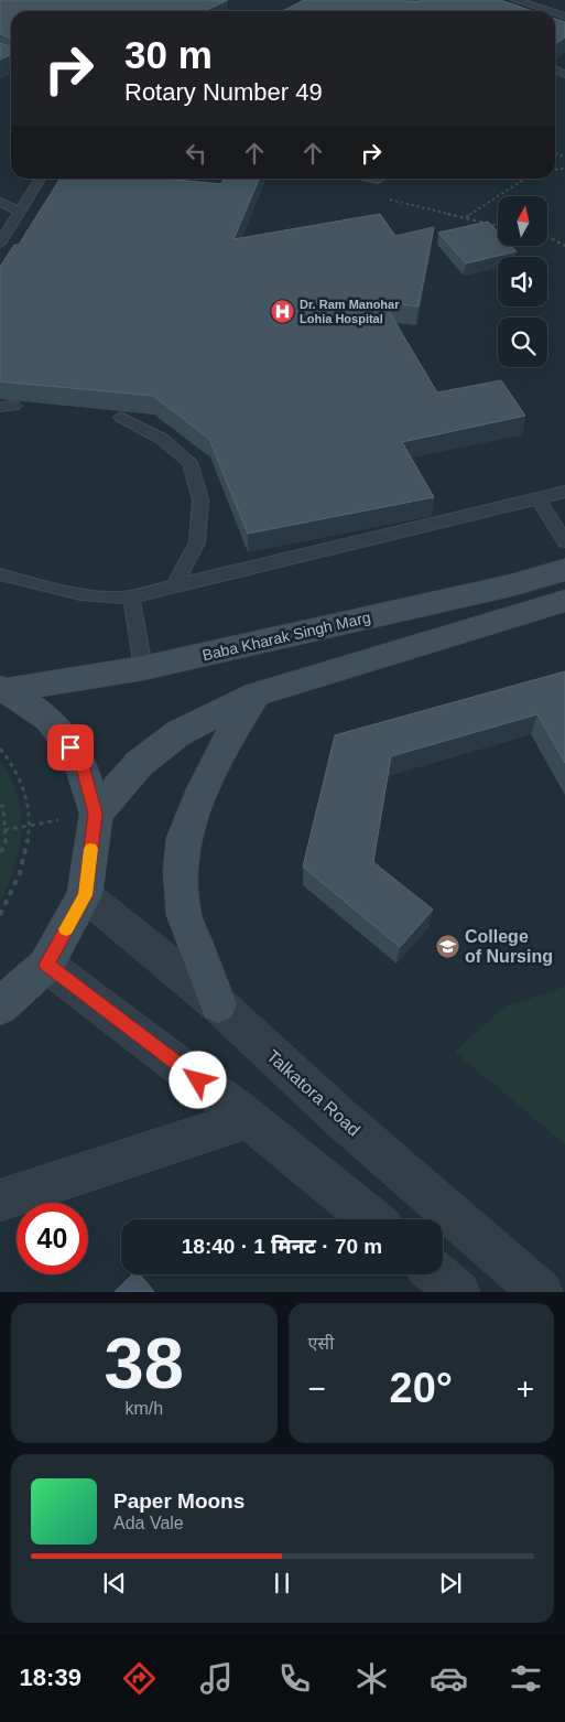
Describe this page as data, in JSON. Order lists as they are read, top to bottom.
{
  "streets": {
    "main road": ["Baba Kharak Singh Marg"],
    "street": ["Talkatora Road"]
  },
  "places": {
    "hospital": ["Dr. Ram Manohar Lohia Hospital"],
    "school or university": ["College of Nursing"]
  },
  "north": "top",
  "page": {
    "turn": ["30 m", "Rotary Number 49"],
    "limit": "40",
    "trip": "18:40 · 1 मिनट · 70 m",
    "tile": [
      ["38", "km/h"],
      "एसी"
    ],
    "heat": ["−", "20°", "+"],
    "song": ["Paper Moons", "Ada Vale"],
    "tabs": "18:39"
  }
}
